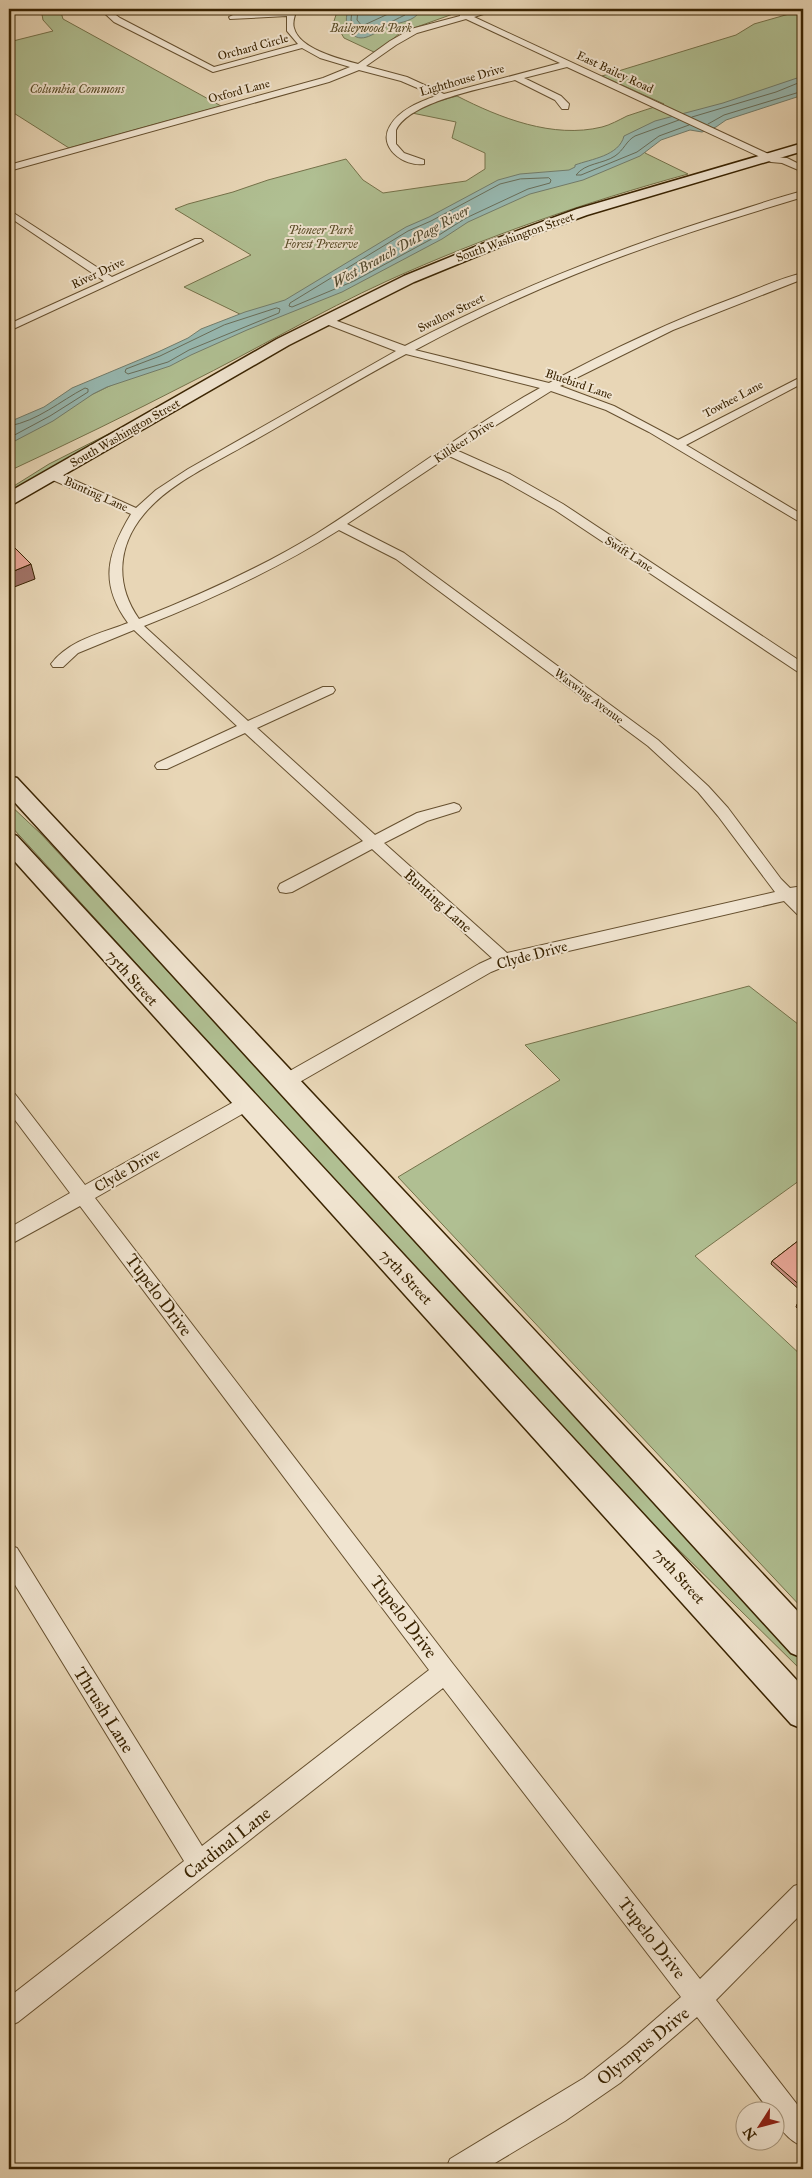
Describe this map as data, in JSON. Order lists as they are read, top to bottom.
{
  "streets": {
    "main road": ["South Washington Street", "75th Street"],
    "street": [
      "Orchard Circle",
      "East Bailey Road",
      "Lighthouse Drive",
      "Oxford Lane",
      "River Drive",
      "Swallow Street",
      "Bluebird Lane",
      "Towhee Lane",
      "Killdeer Drive",
      "Bunting Lane",
      "Swift Lane",
      "Waxwing Avenue",
      "Clyde Drive",
      "Tupelo Drive",
      "Thrush Lane",
      "Cardinal Lane",
      "Olympus Drive"
    ]
  },
  "crossings": [
    ["East Bailey Road", "Lighthouse Drive"],
    ["East Bailey Road", "Oxford Lane"],
    ["East Bailey Road", "South Washington Street"],
    ["South Washington Street", "Bluebird Lane"],
    ["South Washington Street", "Bunting Lane"],
    ["Swallow Street", "Bluebird Lane"],
    ["Swallow Street", "Bunting Lane"],
    ["Bluebird Lane", "Towhee Lane"],
    ["Bluebird Lane", "Killdeer Drive"],
    ["Killdeer Drive", "Bunting Lane"],
    ["Killdeer Drive", "Swift Lane"],
    ["Killdeer Drive", "Waxwing Avenue"],
    ["Bunting Lane", "Clyde Drive"],
    ["Waxwing Avenue", "Clyde Drive"],
    ["Clyde Drive", "75th Street"],
    ["Clyde Drive", "Tupelo Drive"],
    ["Tupelo Drive", "Cardinal Lane"],
    ["Tupelo Drive", "Olympus Drive"],
    ["Thrush Lane", "Cardinal Lane"]
  ],
  "water": ["West Branch DuPage River"],
  "parks": ["Baileywood Park", "Columbia Commons", "Pioneer Park Forest Preserve"],
  "north": "bottom left"
}
